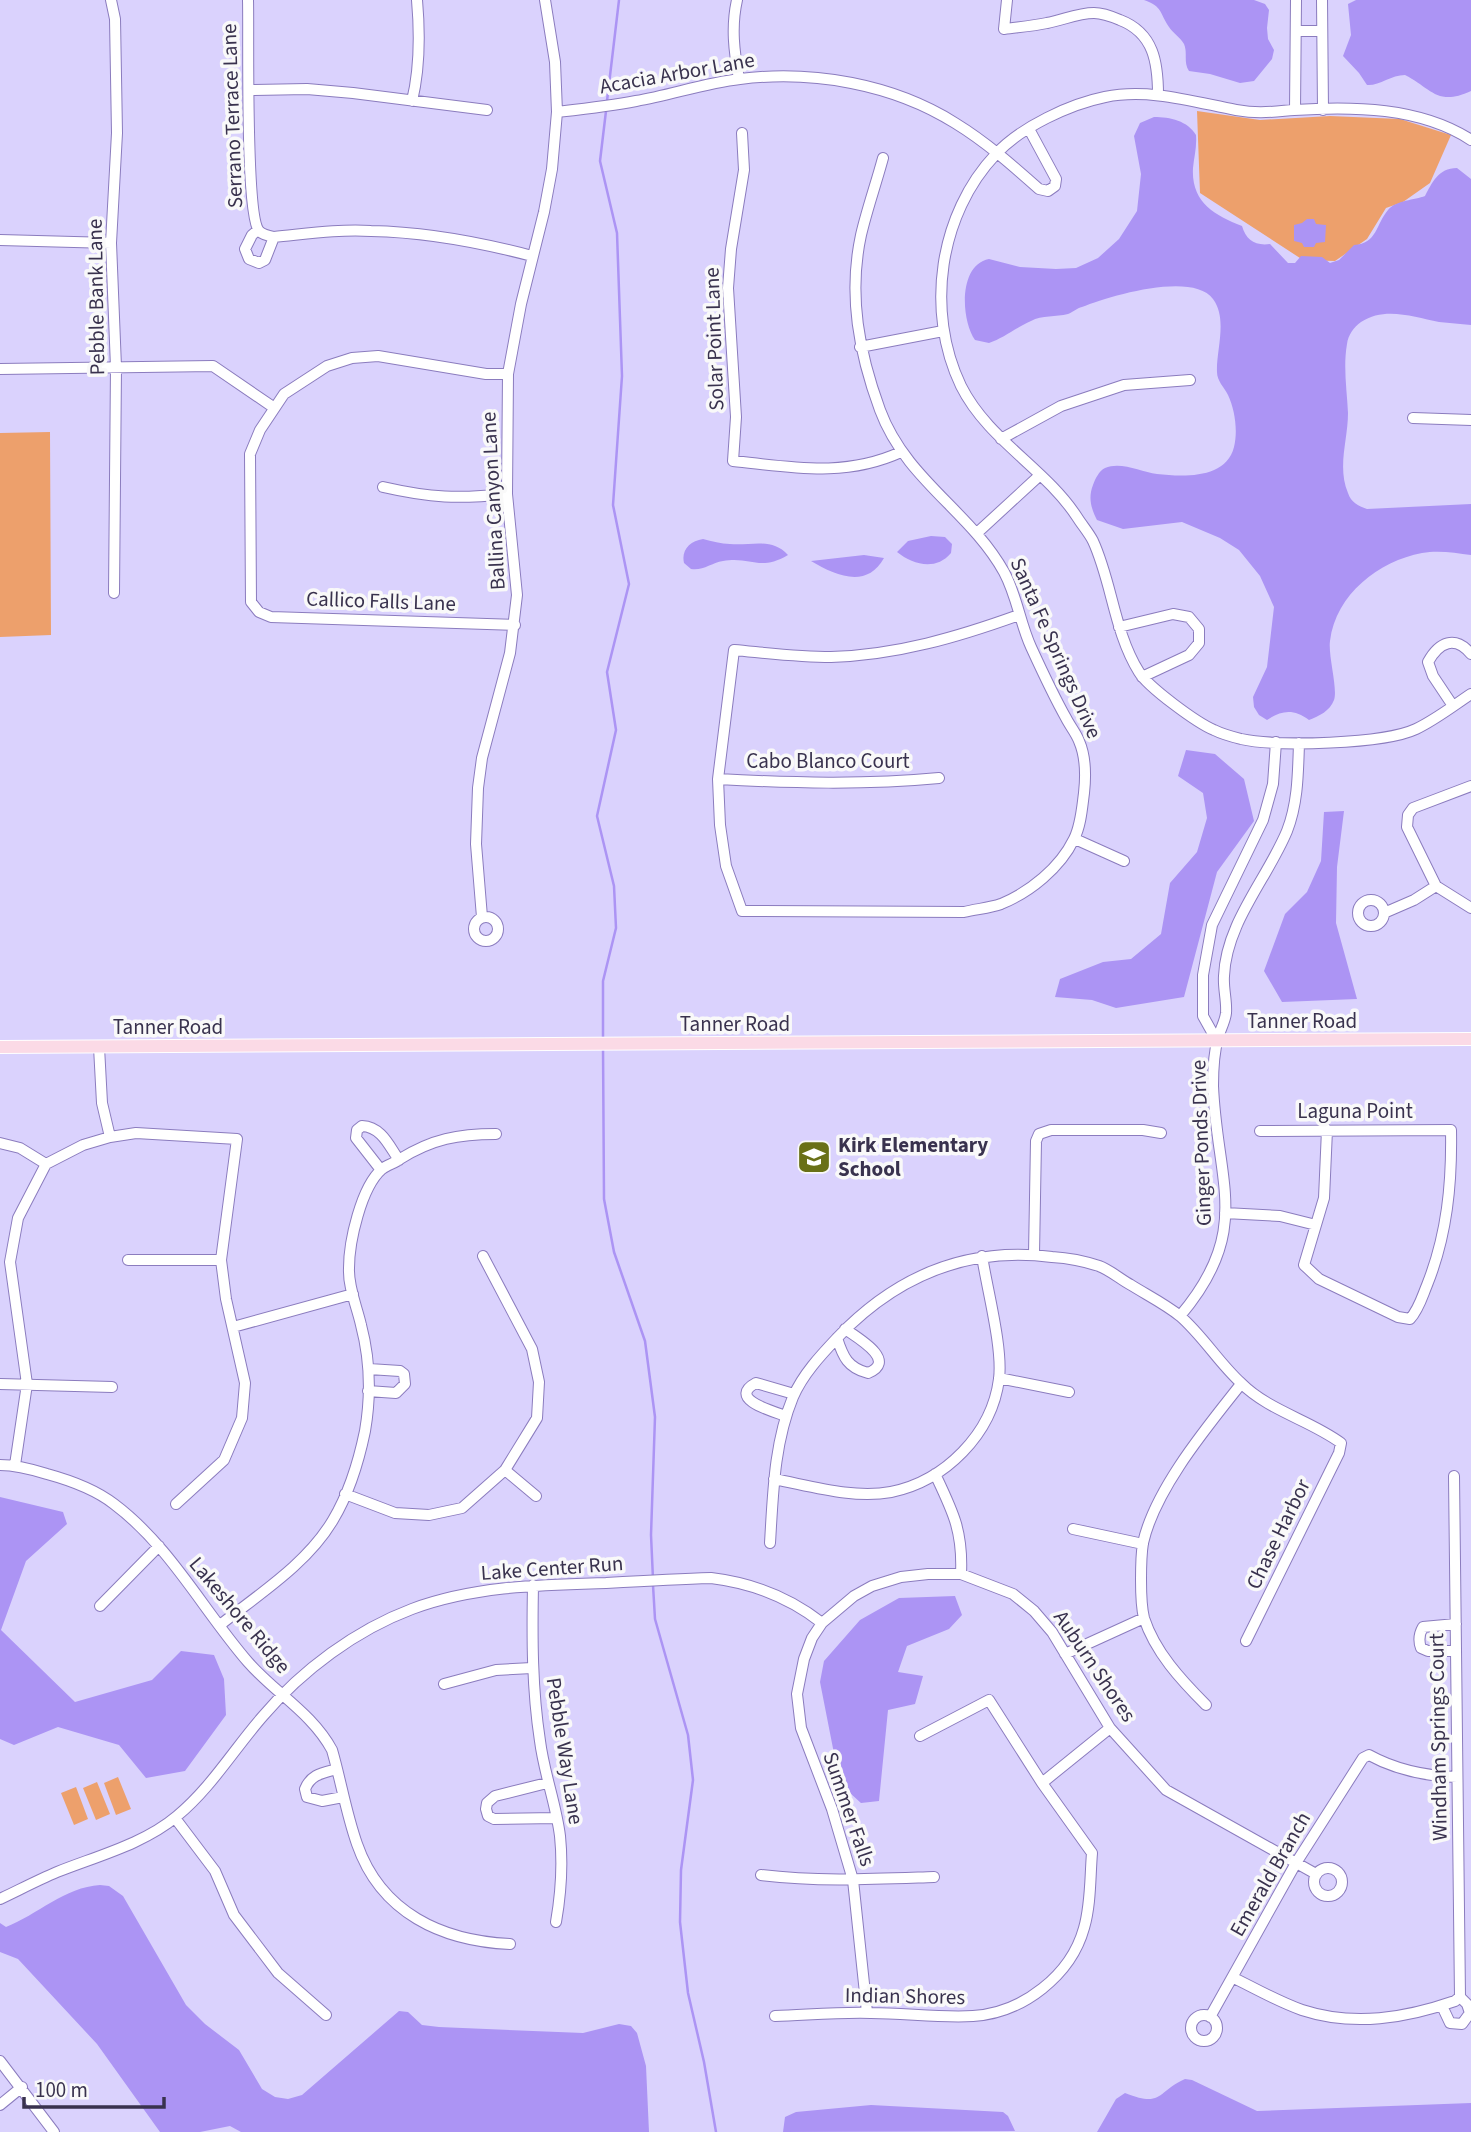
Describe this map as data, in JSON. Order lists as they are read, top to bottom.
{
  "streets": {
    "main road": ["Tanner Road"],
    "street": [
      "Acacia Arbor Lane",
      "Serrano Terrace Lane",
      "Pebble Bank Lane",
      "Solar Point Lane",
      "Ballina Canyon Lane",
      "Callico Falls Lane",
      "Santa Fe Springs Drive",
      "Cabo Blanco Court",
      "Laguna Point",
      "Ginger Ponds Drive",
      "Chase Harbor",
      "Lake Center Run",
      "Lakeshore Ridge",
      "Auburn Shores",
      "Windham Springs Court",
      "Pebble Way Lane",
      "Summer Falls",
      "Emerald Branch",
      "Indian Shores"
    ]
  },
  "crossings": [
    ["Acacia Arbor Lane", "Ballina Canyon Lane"],
    ["Solar Point Lane", "Santa Fe Springs Drive"],
    ["Ballina Canyon Lane", "Callico Falls Lane"],
    ["Santa Fe Springs Drive", "Cabo Blanco Court"],
    ["Tanner Road", "Ginger Ponds Drive"],
    ["Lake Center Run", "Lakeshore Ridge"],
    ["Lake Center Run", "Auburn Shores"],
    ["Lake Center Run", "Pebble Way Lane"],
    ["Lake Center Run", "Summer Falls"],
    ["Auburn Shores", "Summer Falls"],
    ["Auburn Shores", "Emerald Branch"],
    ["Windham Springs Court", "Emerald Branch"],
    ["Summer Falls", "Indian Shores"]
  ],
  "places": {
    "school or university": ["Kirk Elementary School"]
  },
  "scale_bar": "100 m"
}
